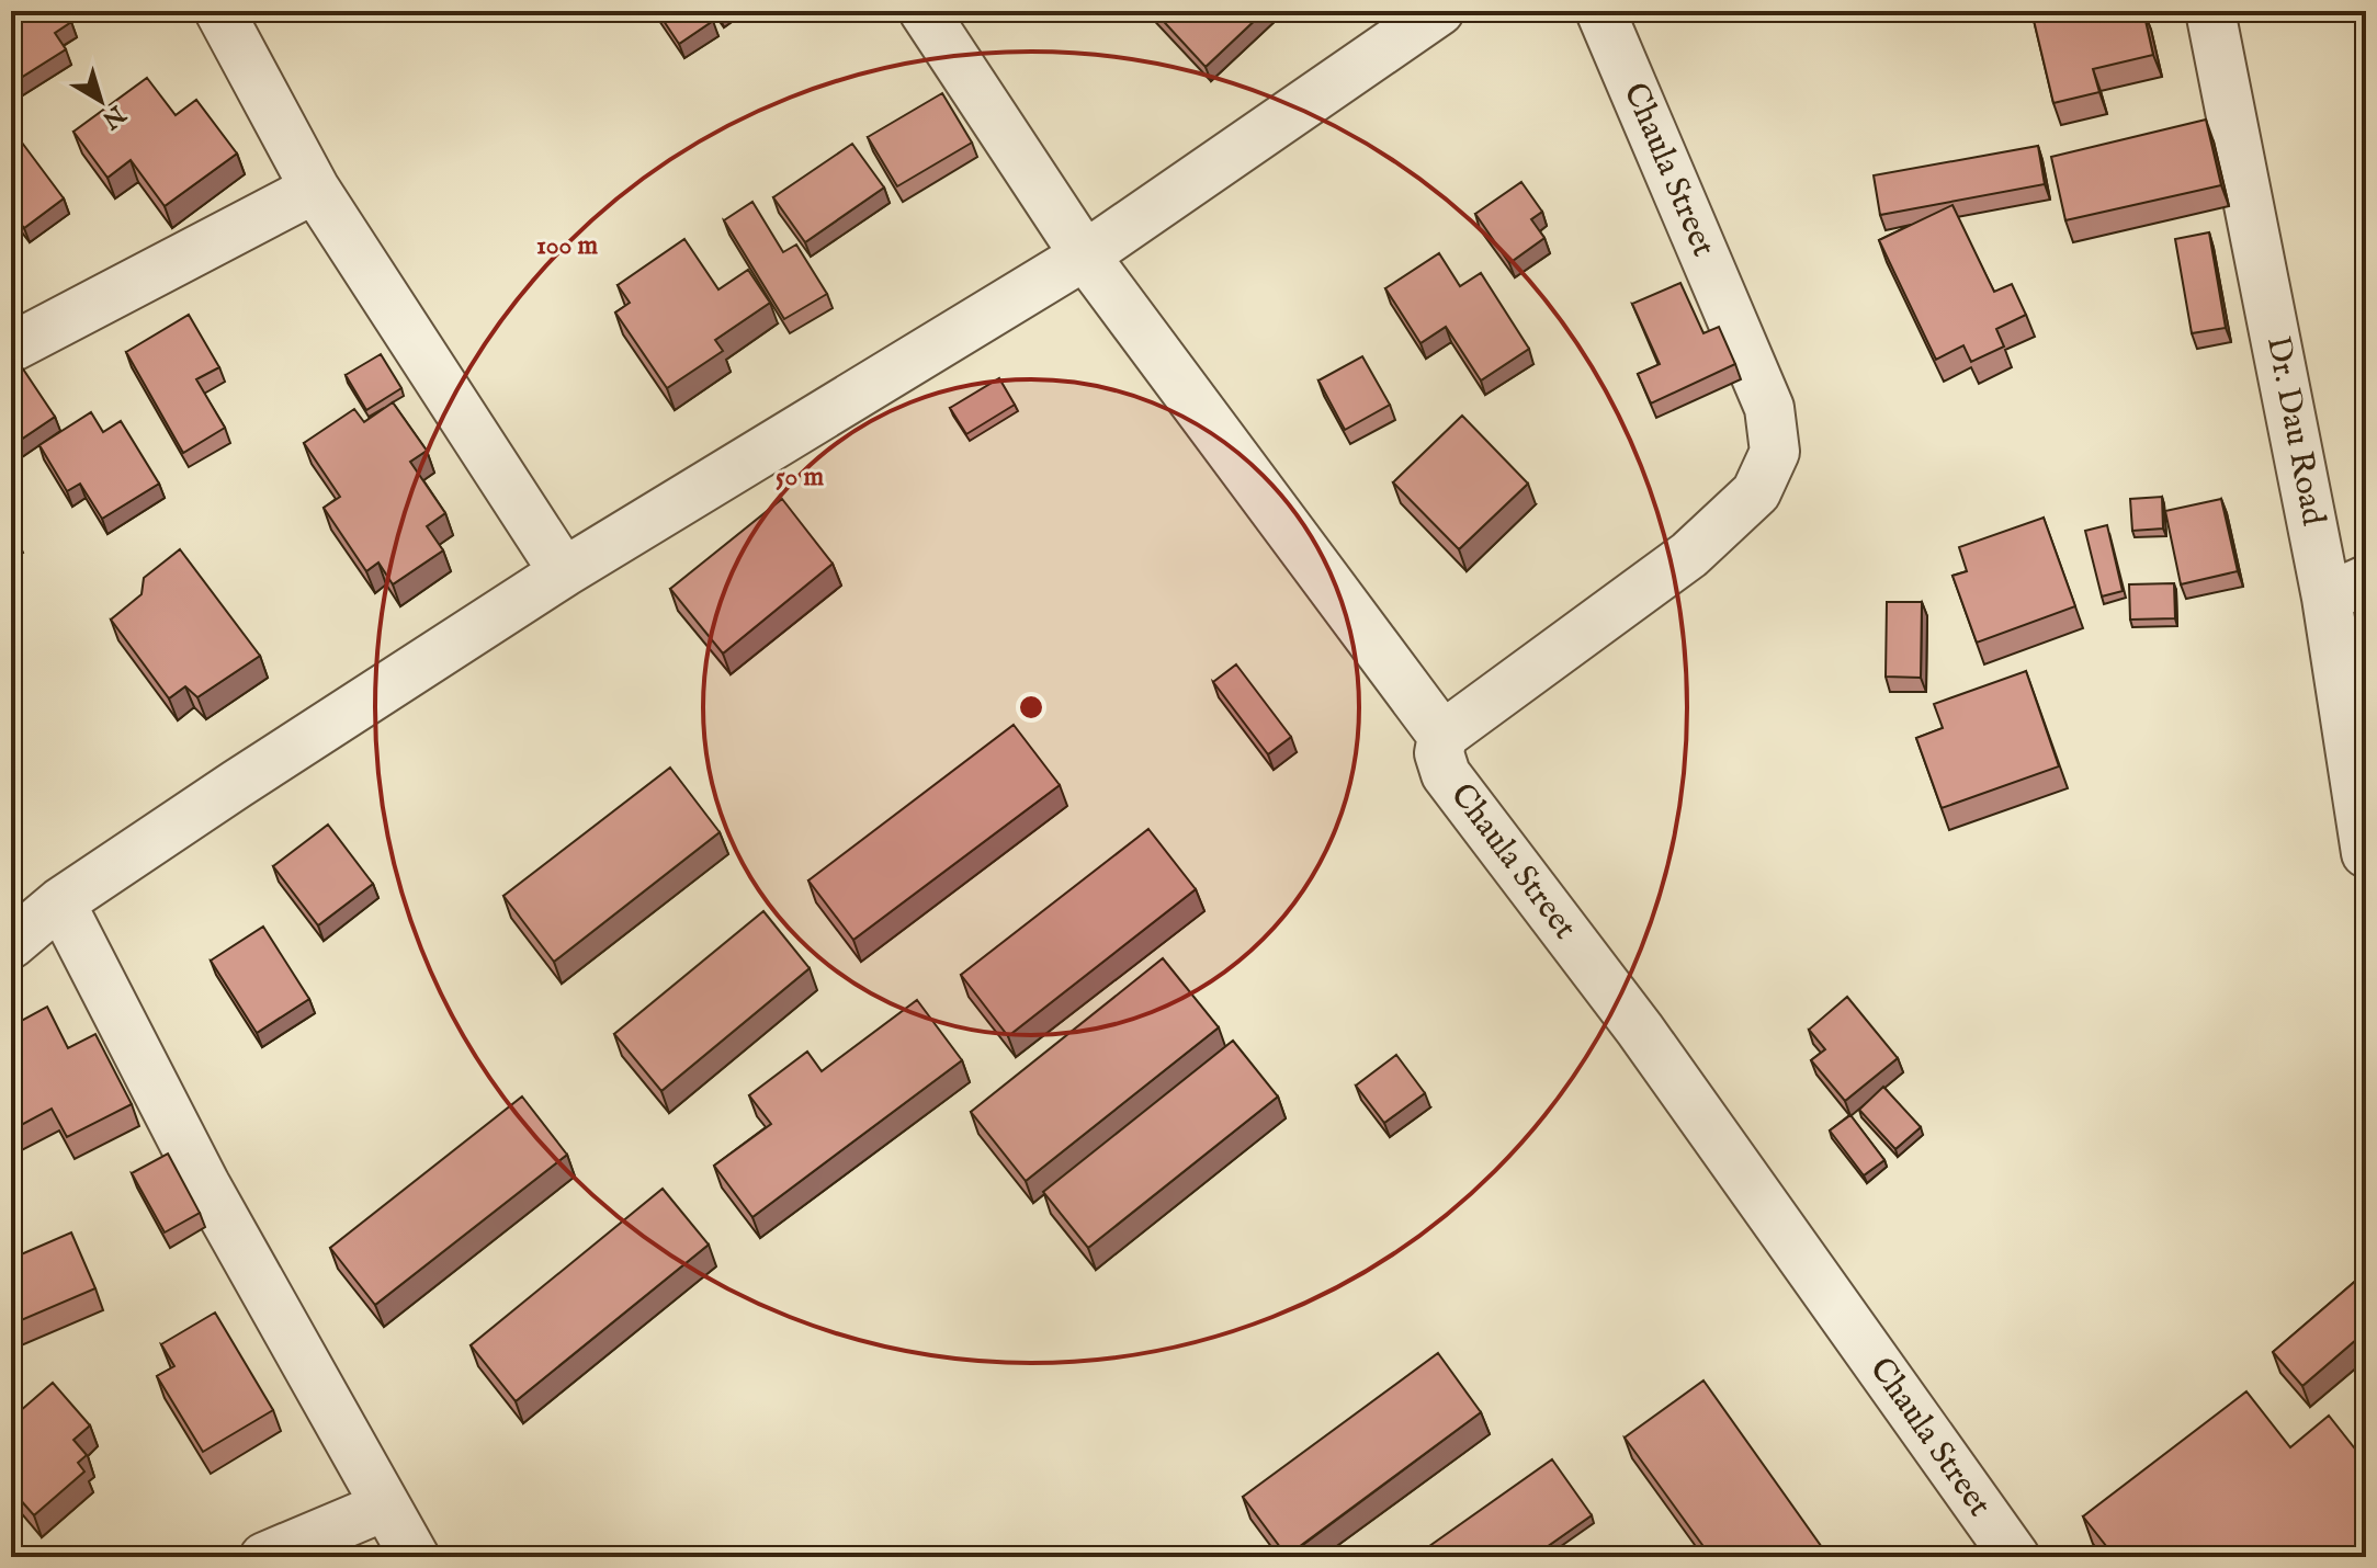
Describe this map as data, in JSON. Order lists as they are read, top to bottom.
{
  "streets": {
    "street": ["Chaula Street", "Dr. Dau Road"]
  },
  "north": "bottom right",
  "rings": ["100 m", "50 m"]
}
